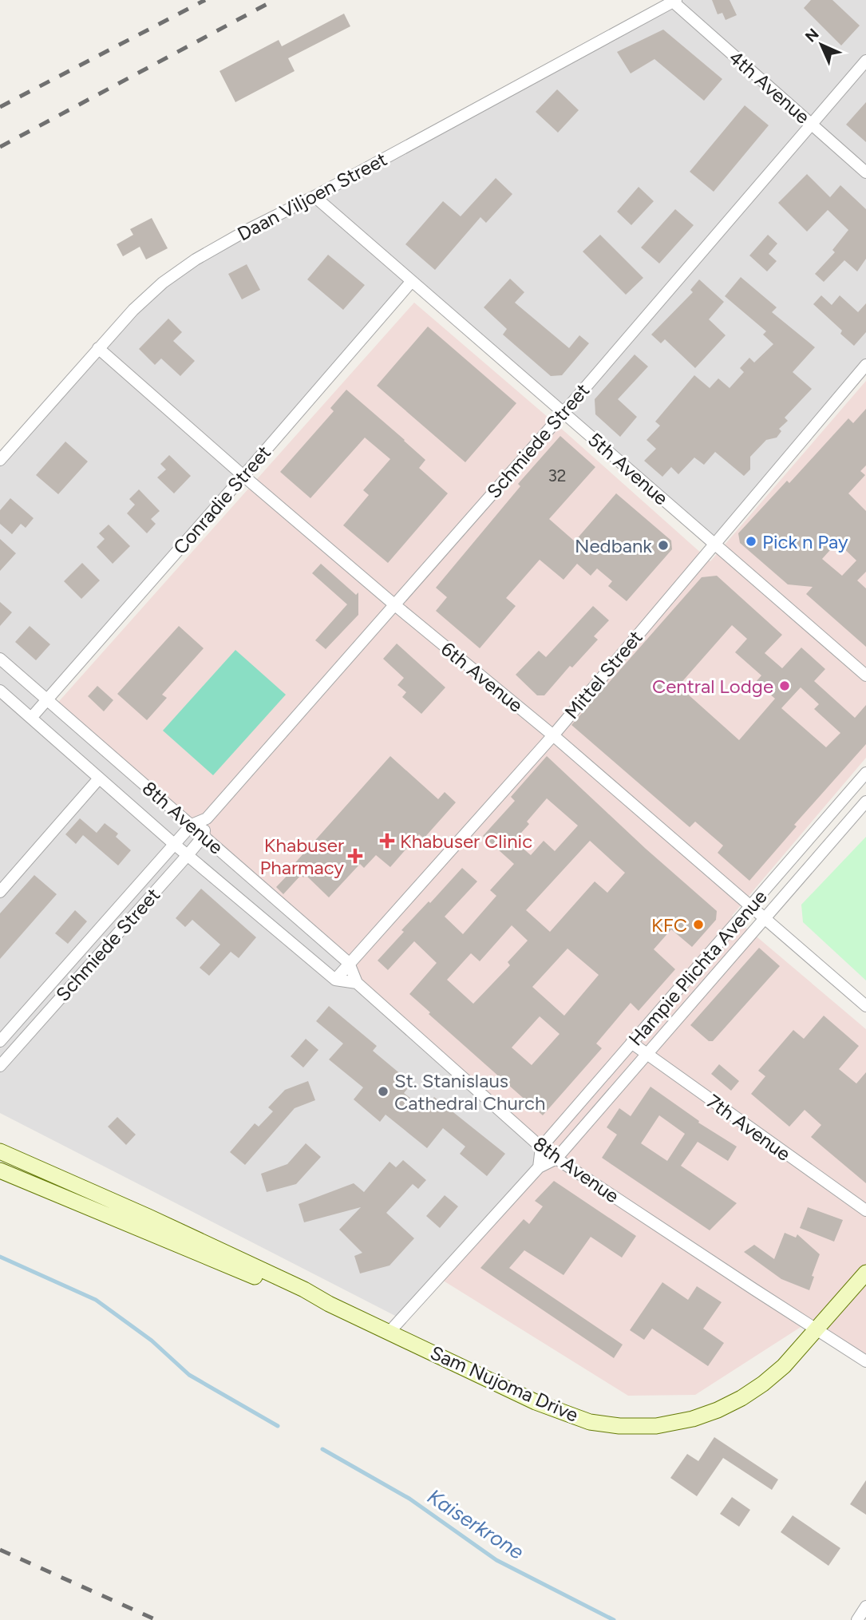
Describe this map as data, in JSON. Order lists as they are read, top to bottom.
{
  "streets": {
    "main road": ["Sam Nujoma Drive"],
    "street": [
      "4th Avenue",
      "Daan Viljoen Street",
      "Schmiede Street",
      "5th Avenue",
      "Conradie Street",
      "Mittel Street",
      "6th Avenue",
      "8th Avenue",
      "Hampie Plichta Avenue",
      "7th Avenue"
    ]
  },
  "crossings": [
    ["4th Avenue", "Daan Viljoen Street"],
    ["4th Avenue", "Schmiede Street"],
    ["Daan Viljoen Street", "5th Avenue"],
    ["Daan Viljoen Street", "6th Avenue"],
    ["Schmiede Street", "5th Avenue"],
    ["Schmiede Street", "6th Avenue"],
    ["Schmiede Street", "8th Avenue"],
    ["5th Avenue", "Conradie Street"],
    ["5th Avenue", "Mittel Street"],
    ["Conradie Street", "6th Avenue"],
    ["Conradie Street", "8th Avenue"],
    ["Mittel Street", "6th Avenue"],
    ["Mittel Street", "8th Avenue"],
    ["6th Avenue", "Hampie Plichta Avenue"],
    ["8th Avenue", "Hampie Plichta Avenue"],
    ["8th Avenue", "Sam Nujoma Drive"],
    ["Hampie Plichta Avenue", "7th Avenue"],
    ["Hampie Plichta Avenue", "Sam Nujoma Drive"]
  ],
  "water": ["Kaiserkrone"],
  "places": {
    "other": [
      "Pick n Pay",
      "Nedbank",
      "Central Lodge",
      "KFC",
      "St. Stanislaus Cathedral Church"
    ],
    "health": ["Khabuser Clinic", "Khabuser Pharmacy"]
  },
  "house_numbers": ["32"],
  "north": "top left"
}
